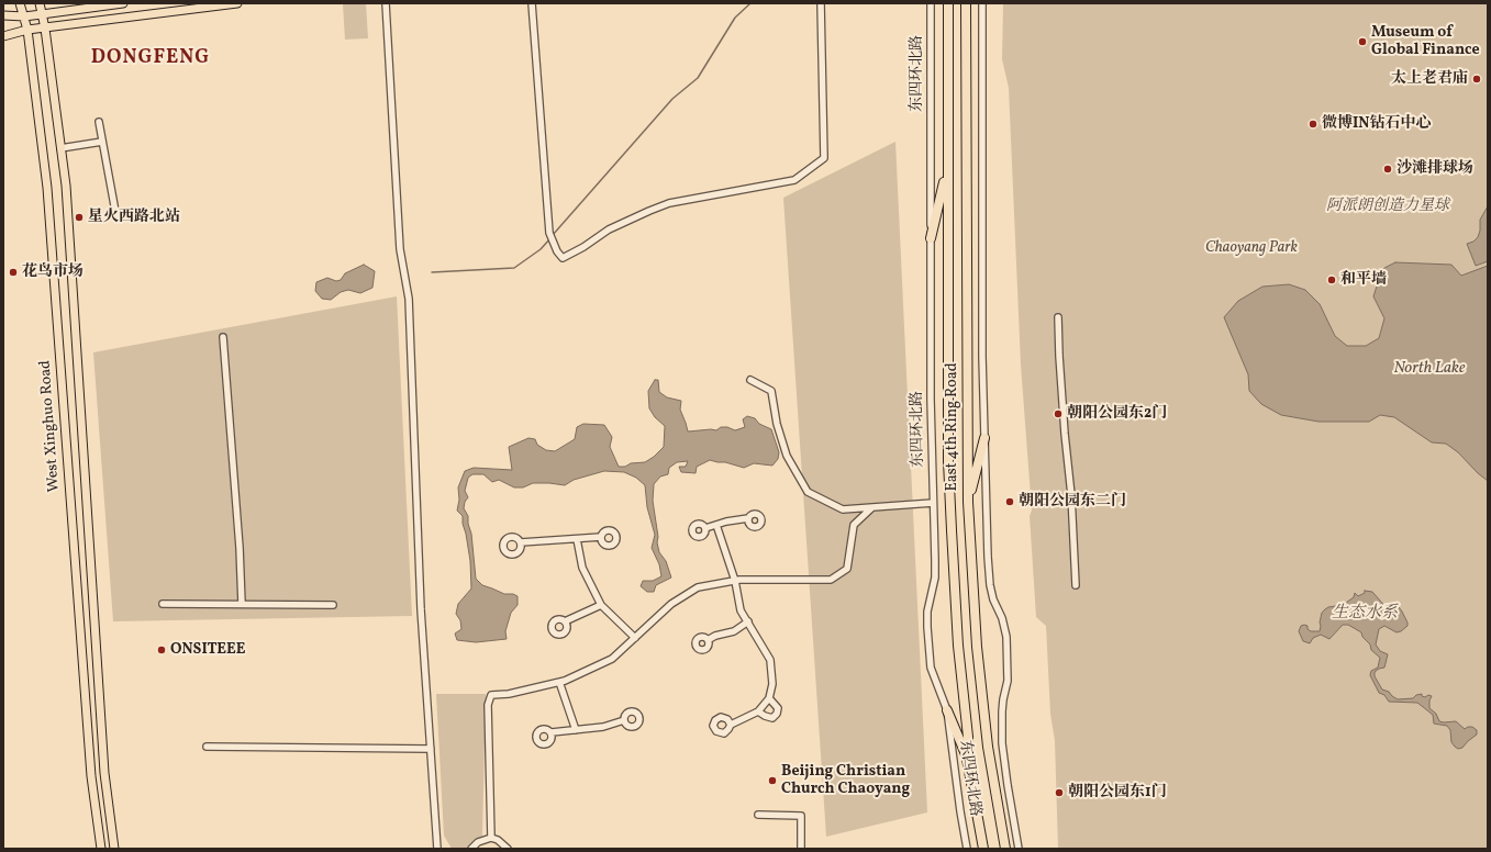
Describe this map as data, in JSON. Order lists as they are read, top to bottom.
{
  "streets": {
    "highway": ["East 4th Ring Road"],
    "main road": ["West Xinghuo Road"],
    "street": ["东四环北路"]
  },
  "districts": ["DONGFENG"],
  "water": ["North Lake", "生态水系"],
  "parks": ["阿派朗创造力星球", "Chaoyang Park"],
  "places": [
    "Museum of Global Finance",
    "太上老君庙",
    "微博IN钻石中心",
    "沙滩排球场",
    "星火西路北站",
    "花鸟市场",
    "和平墙",
    "朝阳公园东2门",
    "朝阳公园东二门",
    "ONSITEEE",
    "Beijing Christian Church Chaoyang",
    "朝阳公园东1门"
  ]
}
